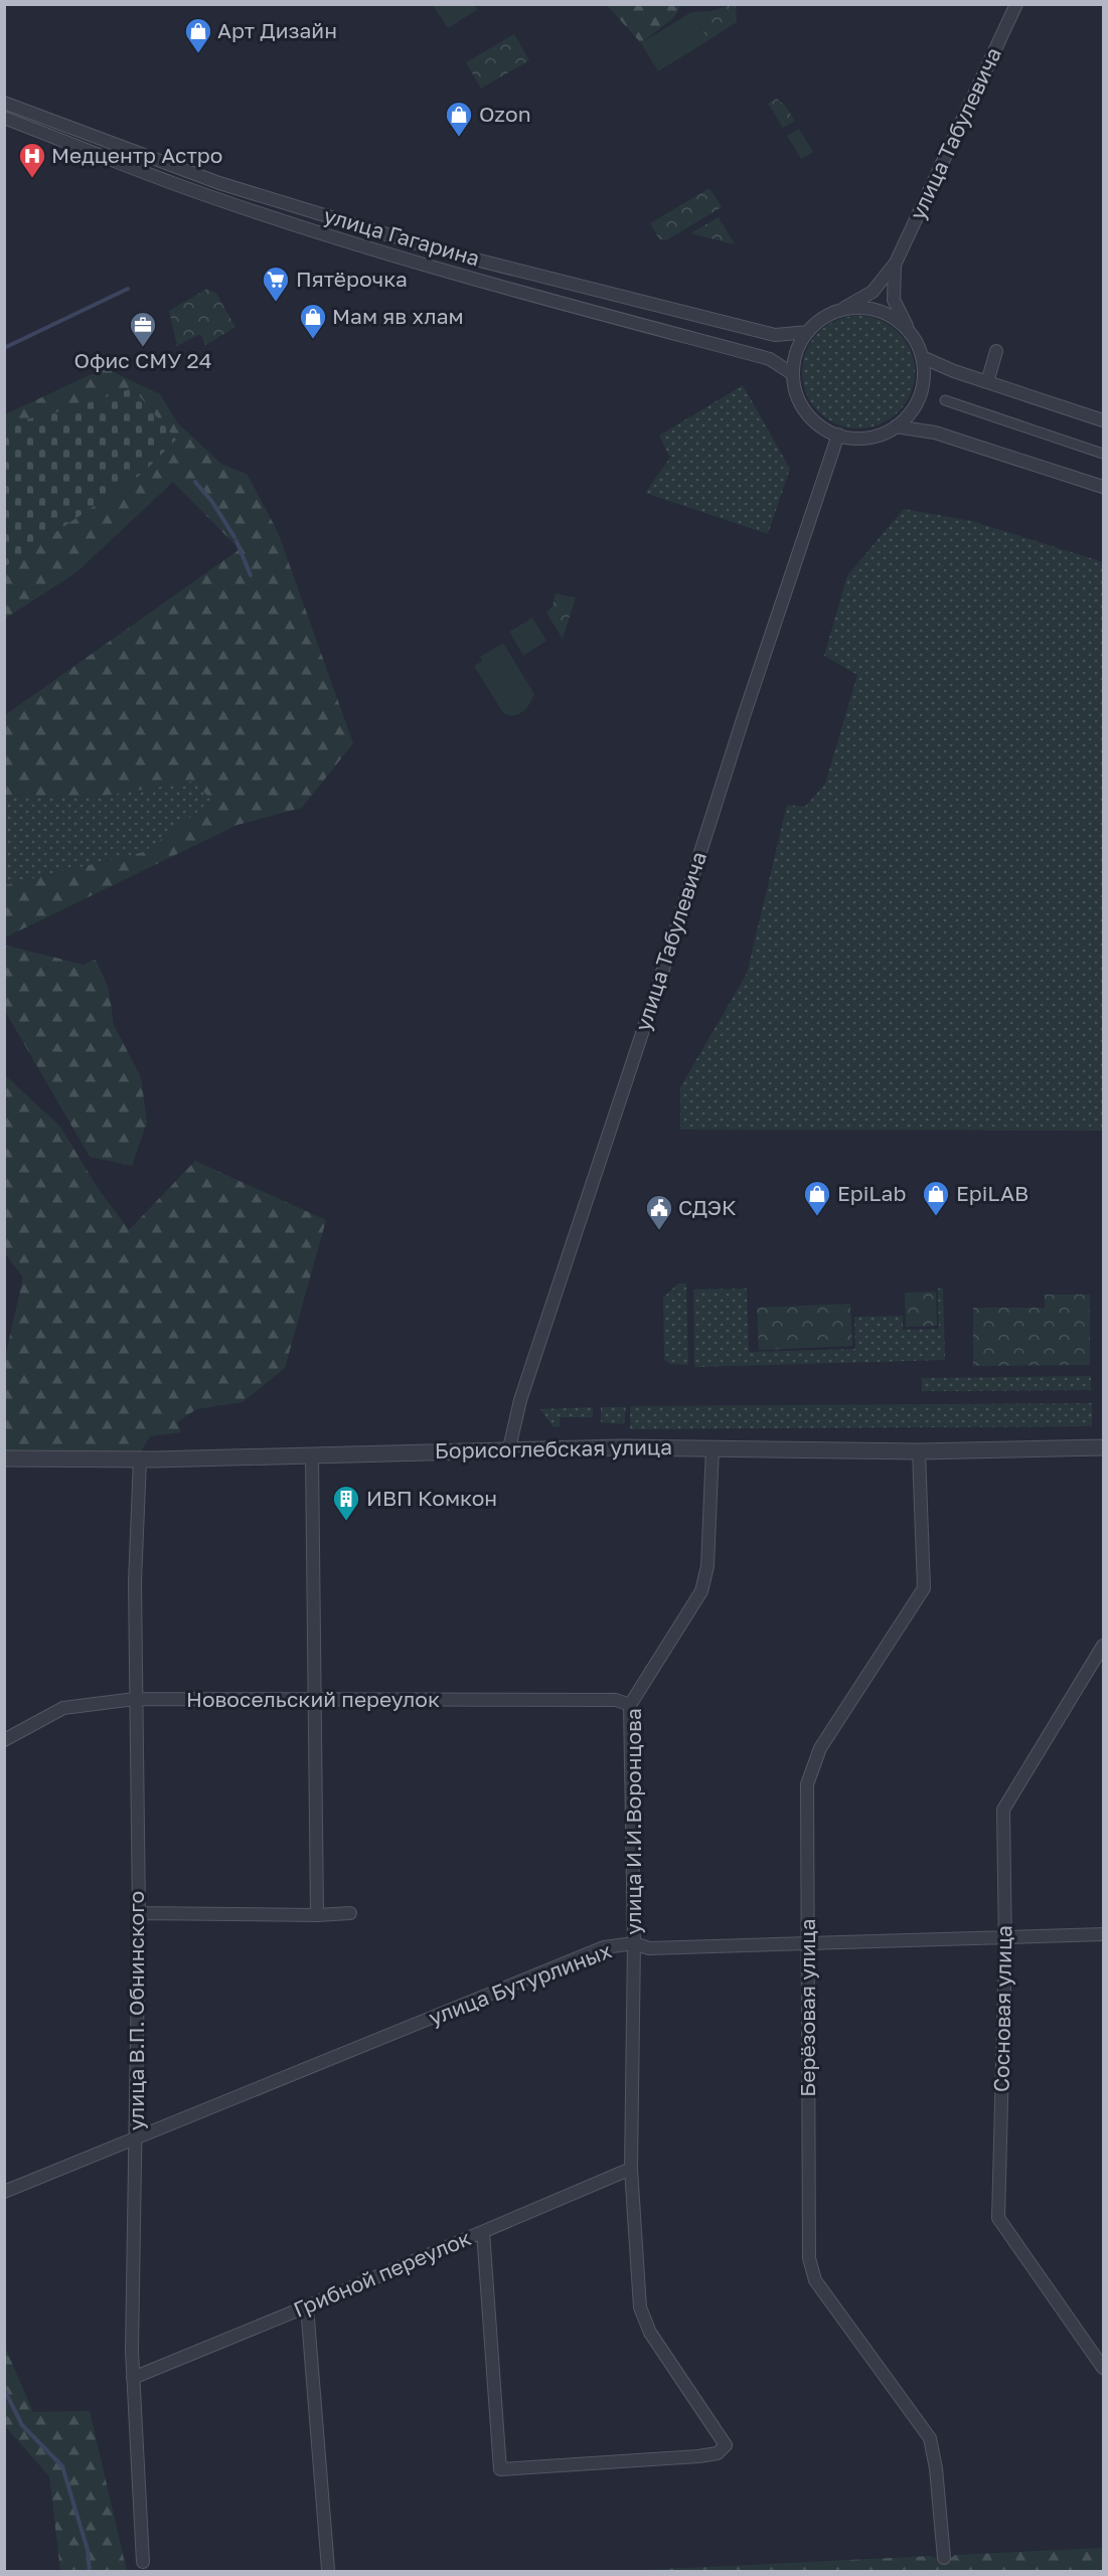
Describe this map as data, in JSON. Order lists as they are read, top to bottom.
{
  "streets": {
    "street": [
      "улица Табулевича",
      "улица Гагарина",
      "Борисоглебская улица",
      "Новосельский переулок",
      "улица И.И.Воронцова",
      "улица Бутурлиных",
      "Берёзовая улица",
      "Сосновая улица",
      "улица В.П. Обнинского",
      "Грибной переулок"
    ]
  },
  "crossings": [
    ["улица Табулевича", "улица Гагарина"],
    ["улица Табулевича", "Борисоглебская улица"],
    ["Борисоглебская улица", "улица И.И.Воронцова"],
    ["Борисоглебская улица", "Берёзовая улица"],
    ["Борисоглебская улица", "улица В.П. Обнинского"],
    ["Новосельский переулок", "улица И.И.Воронцова"],
    ["Новосельский переулок", "улица В.П. Обнинского"],
    ["улица И.И.Воронцова", "улица Бутурлиных"],
    ["улица И.И.Воронцова", "Грибной переулок"],
    ["улица Бутурлиных", "Берёзовая улица"],
    ["улица Бутурлиных", "Сосновая улица"],
    ["улица Бутурлиных", "улица В.П. Обнинского"],
    ["улица В.П. Обнинского", "Грибной переулок"]
  ],
  "places": {
    "shop": [
      "Арт Дизайн",
      "Ozon",
      "Мам яв хлам",
      "EpiLab",
      "EpiLAB"
    ],
    "hospital": ["Медцентр Астро"],
    "supermarket": ["Пятёрочка"],
    "office": ["Офис СМУ 24"],
    "public building": ["СДЭК"],
    "building": ["ИВП Комкон"]
  }
}
